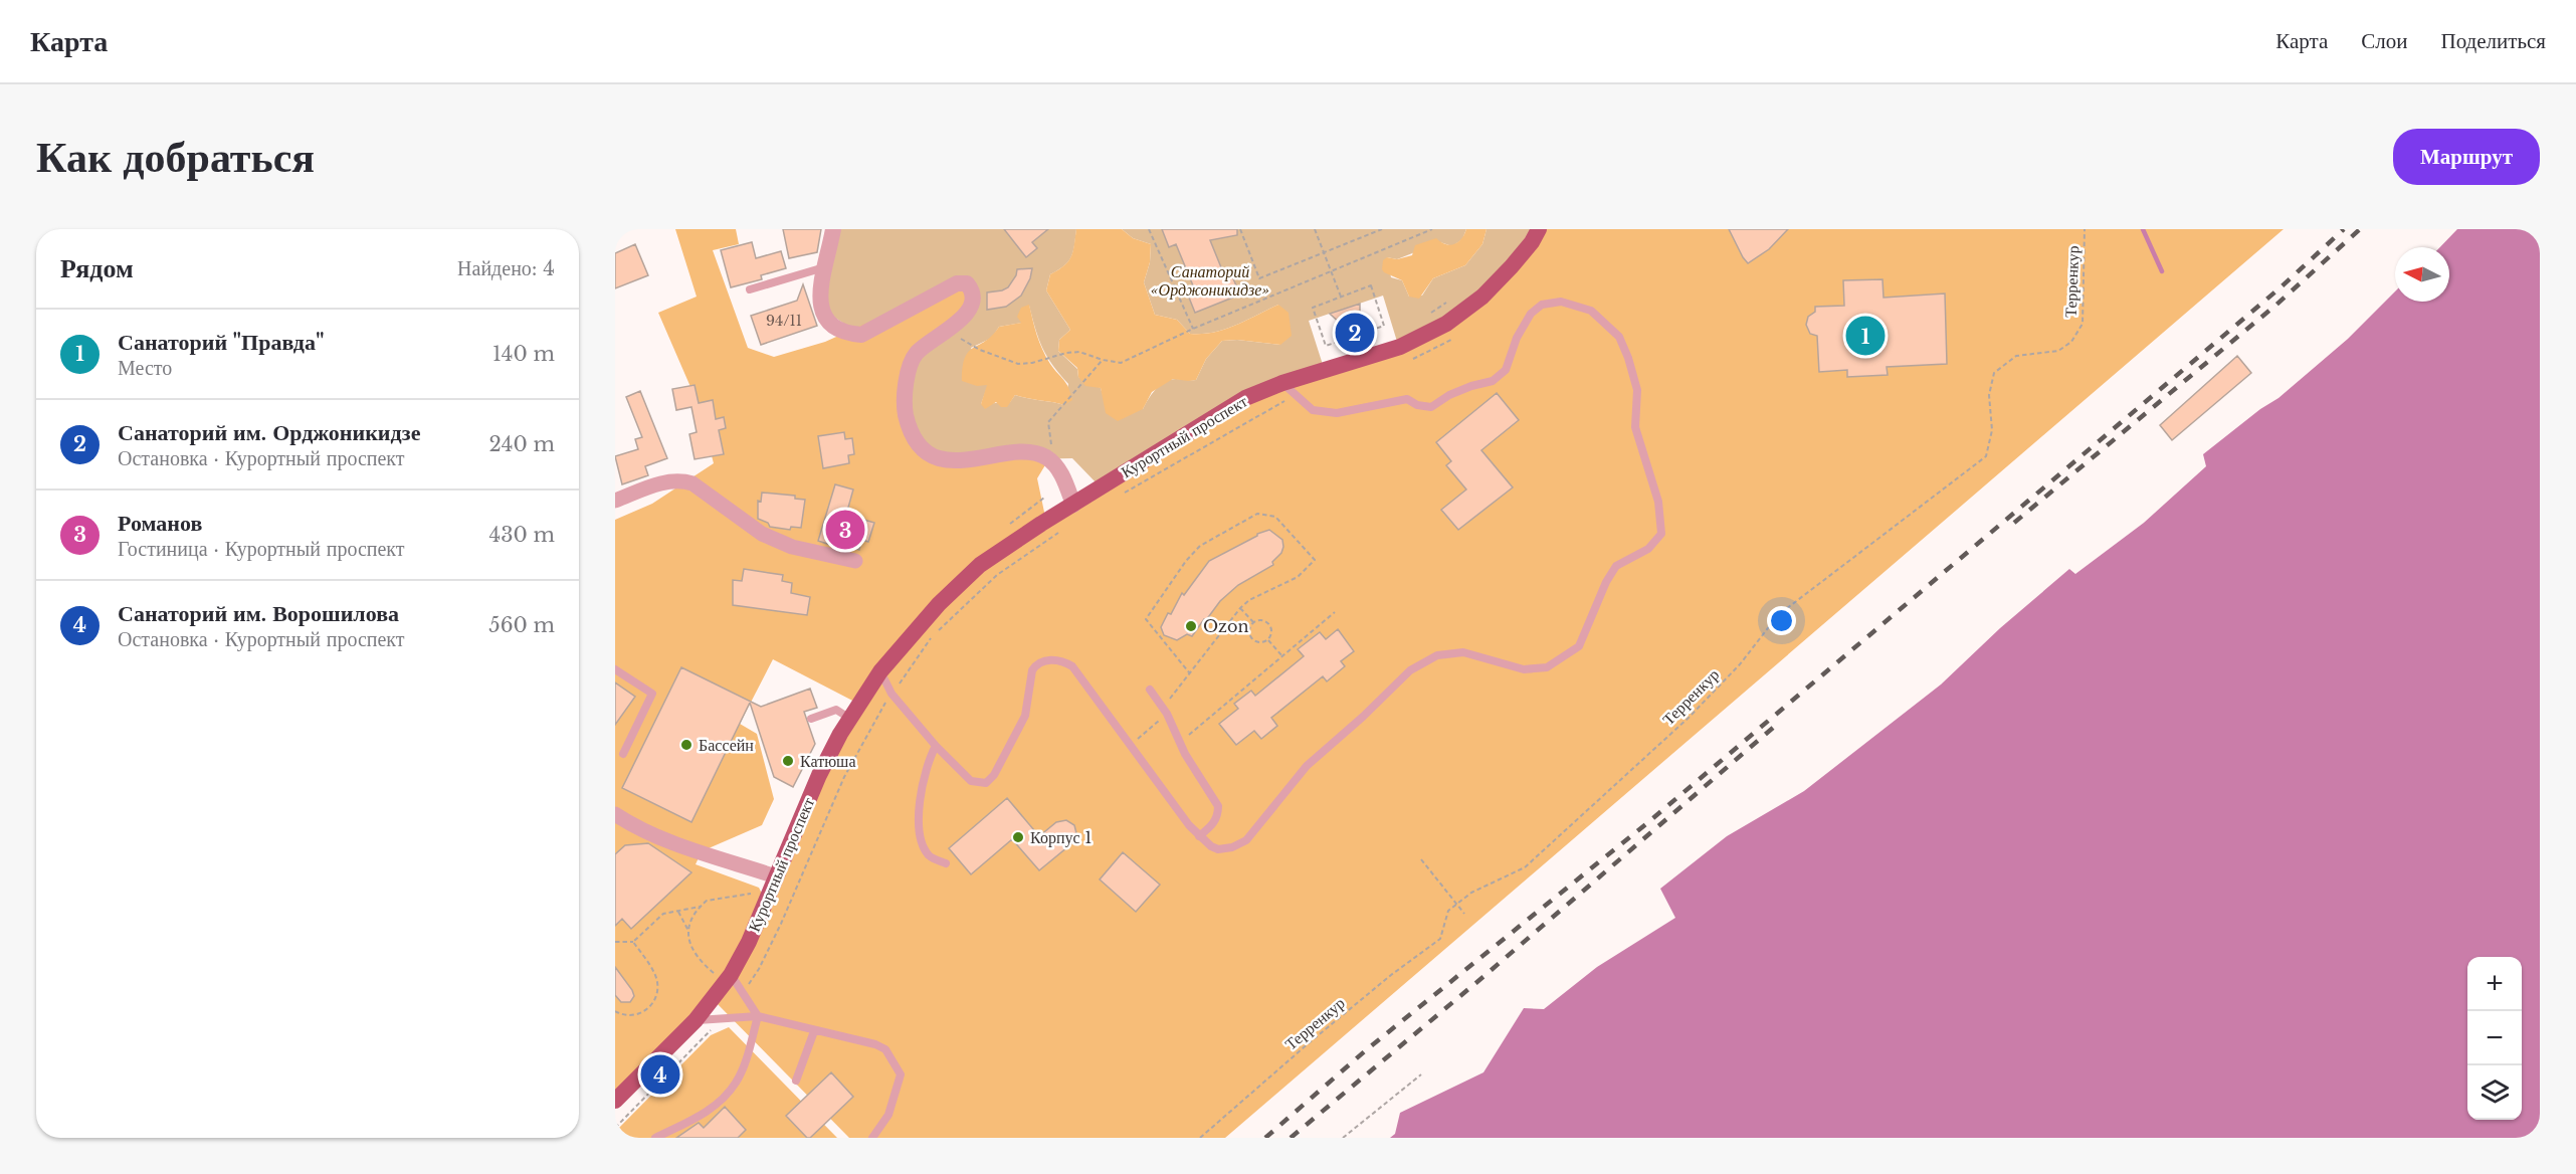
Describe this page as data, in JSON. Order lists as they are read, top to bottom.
{
  "streets": {
    "main road": ["Курортный проспект"],
    "path": ["Терренкур"]
  },
  "parks": ["Санаторий «Орджоникидзе»"],
  "places": [
    "Ozon",
    "Бассейн",
    "Катюша",
    "Корпус 1"
  ],
  "house_numbers": ["94/11"],
  "north": "left",
  "page": {
    "header": "Карта",
    "nav": ["Карта", "Слои", "Поделиться"],
    "buttons": "Маршрут",
    "title": "Как добраться",
    "heading": ["Рядом", "Найдено: 4"],
    "list": [
      {
        "mark": "1",
        "name": "Санаторий \"Правда\"",
        "note": "Место",
        "value": "140 m"
      },
      {
        "mark": "2",
        "name": "Санаторий им. Орджоникидзе",
        "note": "Остановка · Курортный проспект",
        "value": "240 m"
      },
      {
        "mark": "3",
        "name": "Романов",
        "note": "Гостиница · Курортный проспект",
        "value": "430 m"
      },
      {
        "mark": "4",
        "name": "Санаторий им. Ворошилова",
        "note": "Остановка · Курортный проспект",
        "value": "560 m"
      }
    ],
    "pins": [
      "2",
      "1",
      "3",
      "4"
    ],
    "map_buttons": ["+", "−"]
  }
}
